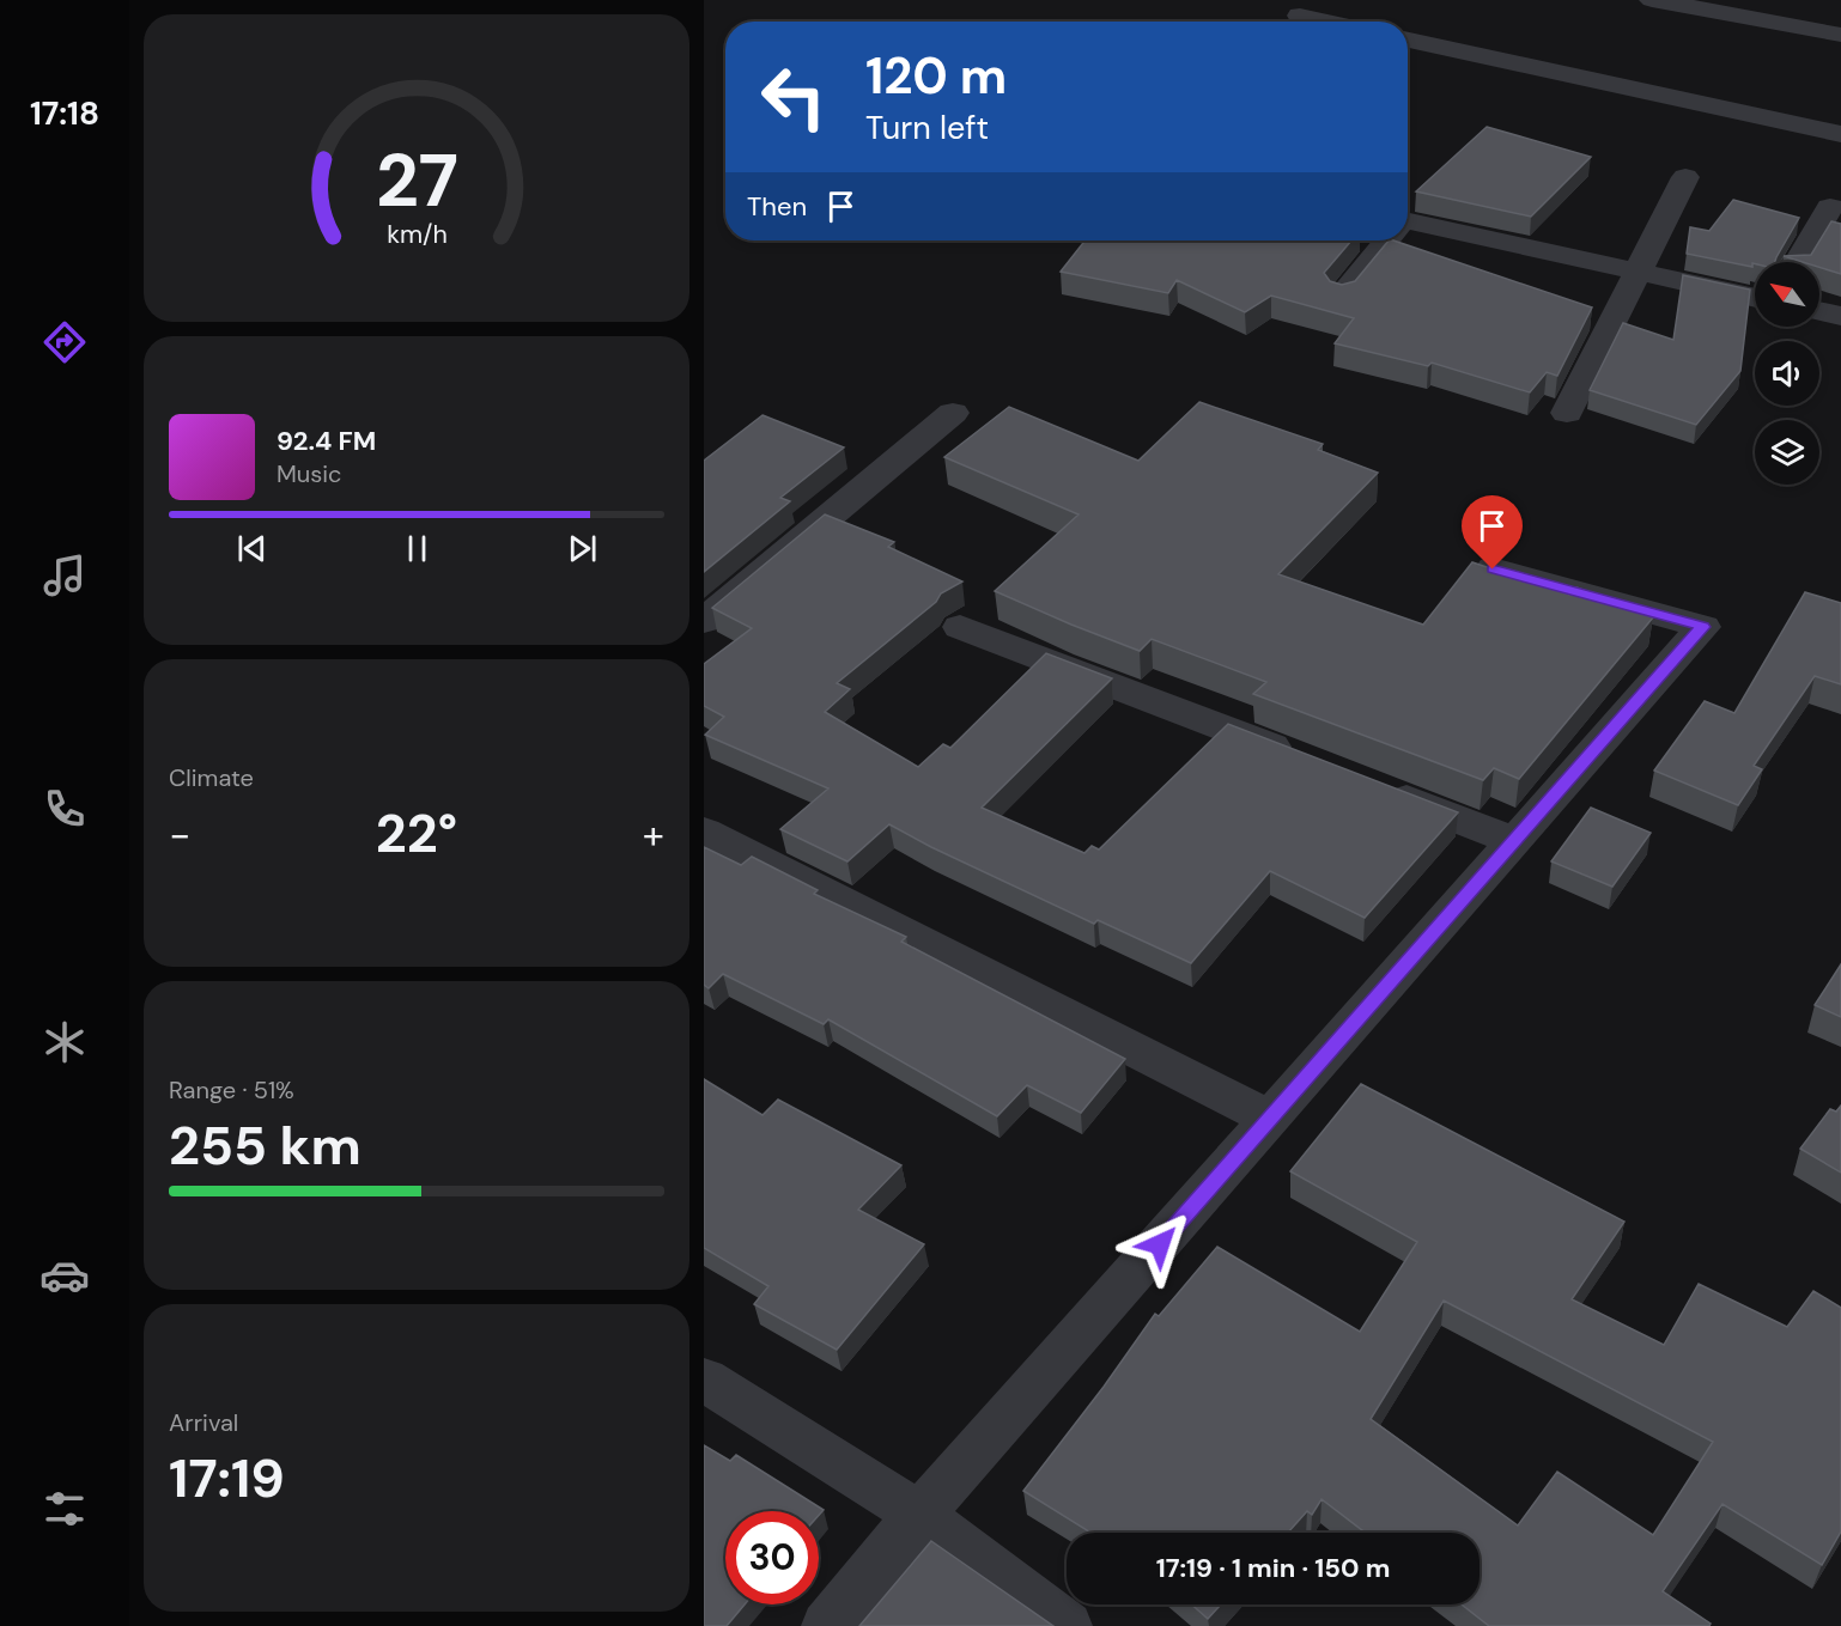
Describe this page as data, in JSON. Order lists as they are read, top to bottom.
{
  "north": "top left",
  "page": {
    "tabs": "17:18",
    "turn": ["120 m", "Turn left"],
    "then": "Then",
    "song": ["92.4 FM", "Music"],
    "tile": [
      "Climate",
      ["Range · 51%", "255 km"],
      ["Arrival", "17:19"]
    ],
    "heat": ["−", "22°", "+"],
    "limit": "30",
    "trip": "17:19 · 1 min · 150 m",
    "gauge": ["27", "km/h"]
  }
}
